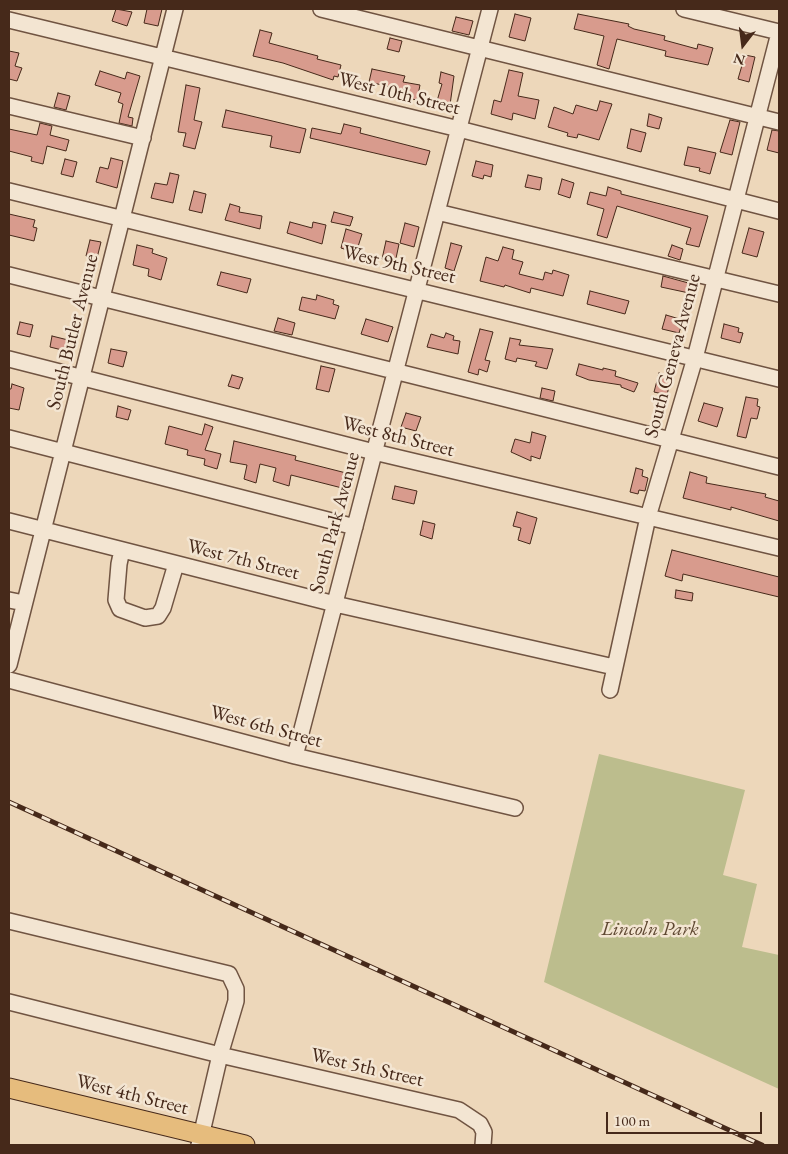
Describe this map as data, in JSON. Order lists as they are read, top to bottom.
{
  "streets": {
    "main road": ["West 4th Street"],
    "street": [
      "West 10th Street",
      "West 9th Street",
      "South Butler Avenue",
      "South Geneva Avenue",
      "West 8th Street",
      "South Park Avenue",
      "West 7th Street",
      "West 6th Street",
      "West 5th Street"
    ]
  },
  "crossings": [
    ["West 10th Street", "South Butler Avenue"],
    ["West 10th Street", "South Geneva Avenue"],
    ["West 10th Street", "South Park Avenue"],
    ["West 9th Street", "South Butler Avenue"],
    ["West 9th Street", "South Geneva Avenue"],
    ["West 9th Street", "South Park Avenue"],
    ["South Butler Avenue", "West 8th Street"],
    ["South Butler Avenue", "West 7th Street"],
    ["South Geneva Avenue", "West 8th Street"],
    ["South Geneva Avenue", "West 7th Street"],
    ["West 8th Street", "South Park Avenue"],
    ["South Park Avenue", "West 7th Street"],
    ["South Park Avenue", "West 6th Street"]
  ],
  "parks": ["Lincoln Park"],
  "scale_bar": "100 m",
  "north": "bottom"
}
